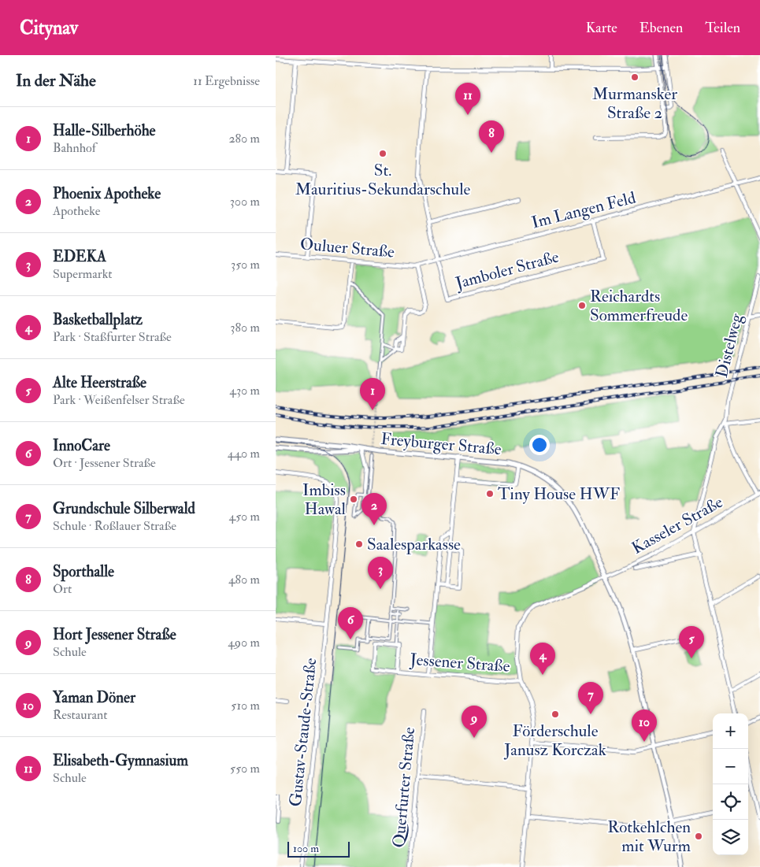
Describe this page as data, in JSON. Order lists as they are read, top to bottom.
{
  "streets": {
    "street": [
      "Im Langen Feld",
      "Ouluer Straße",
      "Jamboler Straße",
      "Distelweg",
      "Freyburger Straße",
      "Kasseler Straße",
      "Jessener Straße",
      "Gustav-Staude-Straße",
      "Querfurter Straße"
    ]
  },
  "crossings": [
    ["Im Langen Feld", "Ouluer Straße"],
    ["Im Langen Feld", "Jamboler Straße"],
    ["Ouluer Straße", "Jamboler Straße"],
    ["Freyburger Straße", "Kasseler Straße"],
    ["Kasseler Straße", "Jessener Straße"]
  ],
  "places": [
    "Murmansker Straße 2",
    "St. Mauritius-Sekundarschule",
    "Reichardts Sommerfreude",
    "Tiny House HWF",
    "Imbiss Hawal",
    "Saalesparkasse",
    "Förderschule Janusz Korczak",
    "Rotkehlchen mit Wurm"
  ],
  "scale_bar": "100 m",
  "page": {
    "header": "Citynav",
    "nav": ["Karte", "Ebenen", "Teilen"],
    "heading": ["In der Nähe", "11 Ergebnisse"],
    "pins": [
      "11",
      "8",
      "1",
      "2",
      "3",
      "6",
      "5",
      "4",
      "7",
      "9",
      "10"
    ],
    "list": [
      {
        "mark": "1",
        "name": "Halle-Silberhöhe",
        "note": "Bahnhof",
        "value": "280 m"
      },
      {
        "mark": "2",
        "name": "Phoenix Apotheke",
        "note": "Apotheke",
        "value": "300 m"
      },
      {
        "mark": "3",
        "name": "EDEKA",
        "note": "Supermarkt",
        "value": "350 m"
      },
      {
        "mark": "4",
        "name": "Basketballplatz",
        "note": "Park · Staßfurter Straße",
        "value": "380 m"
      },
      {
        "mark": "5",
        "name": "Alte Heerstraße",
        "note": "Park · Weißenfelser Straße",
        "value": "430 m"
      },
      {
        "mark": "6",
        "name": "InnoCare",
        "note": "Ort · Jessener Straße",
        "value": "440 m"
      },
      {
        "mark": "7",
        "name": "Grundschule Silberwald",
        "note": "Schule · Roßlauer Straße",
        "value": "450 m"
      },
      {
        "mark": "8",
        "name": "Sporthalle",
        "note": "Ort",
        "value": "480 m"
      },
      {
        "mark": "9",
        "name": "Hort Jessener Straße",
        "note": "Schule",
        "value": "490 m"
      },
      {
        "mark": "10",
        "name": "Yaman Döner",
        "note": "Restaurant",
        "value": "510 m"
      },
      {
        "mark": "11",
        "name": "Elisabeth-Gymnasium",
        "note": "Schule",
        "value": "550 m"
      }
    ],
    "map_buttons": ["+", "−"],
    "scale": "100 m"
  }
}
